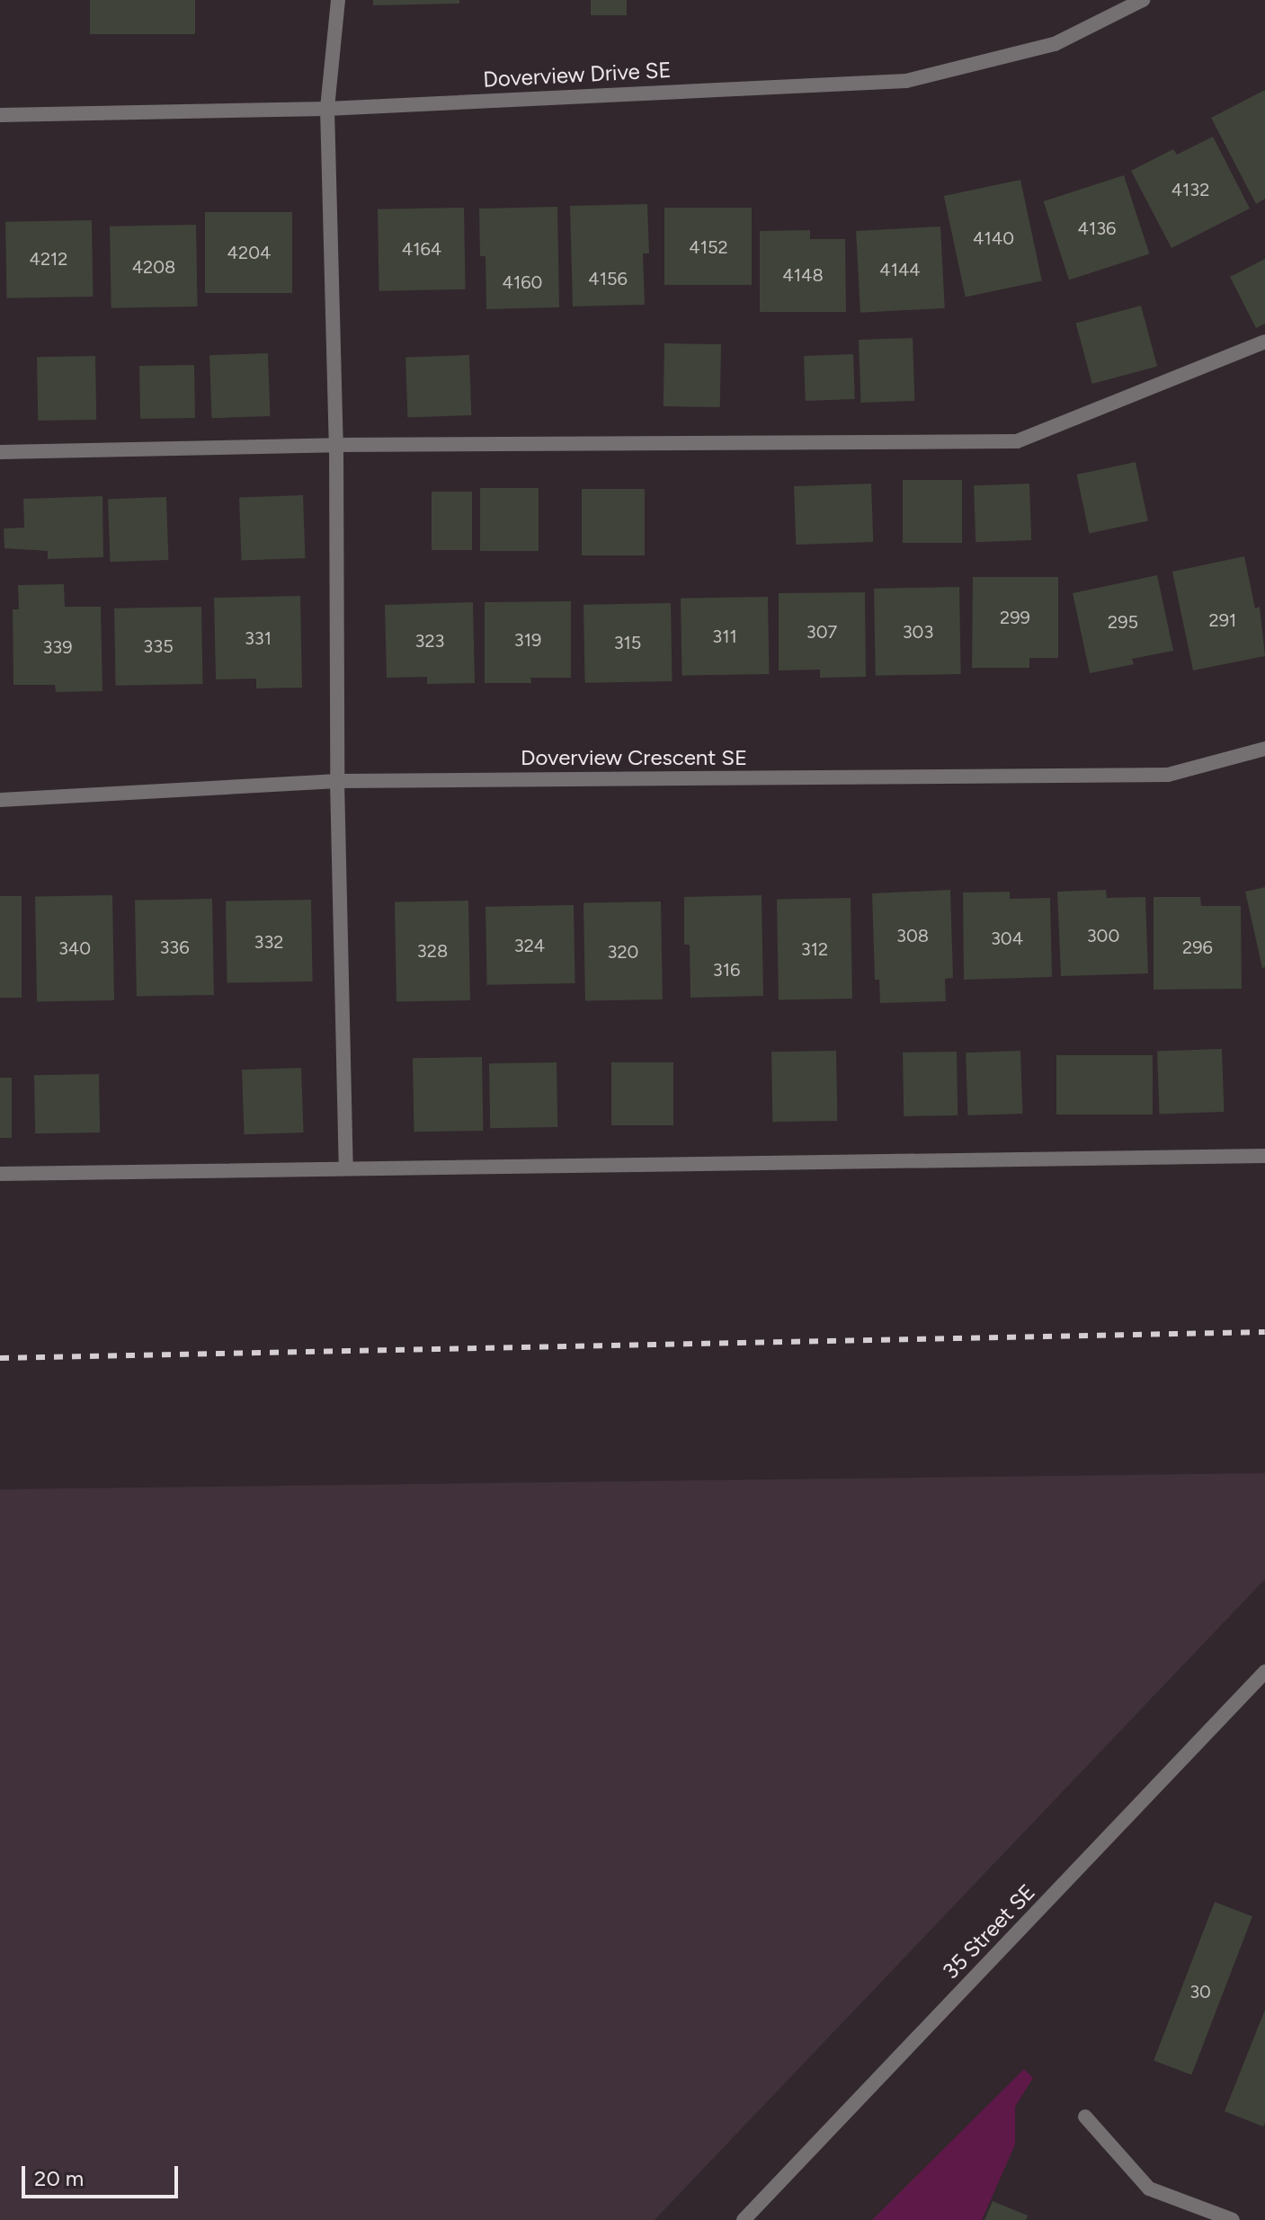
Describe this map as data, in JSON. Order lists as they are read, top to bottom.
{
  "streets": {
    "street": ["Doverview Drive SE", "Doverview Crescent SE", "35 Street SE"]
  },
  "house_numbers": [
    "4132",
    "4136",
    "4140",
    "4152",
    "4164",
    "4204",
    "4212",
    "4208",
    "4144",
    "4148",
    "4156",
    "4160",
    "299",
    "291",
    "295",
    "307",
    "303",
    "311",
    "331",
    "319",
    "323",
    "315",
    "335",
    "339",
    "308",
    "300",
    "304",
    "332",
    "324",
    "336",
    "296",
    "340",
    "312",
    "328",
    "320",
    "316",
    "30"
  ],
  "scale_bar": "20 m"
}
